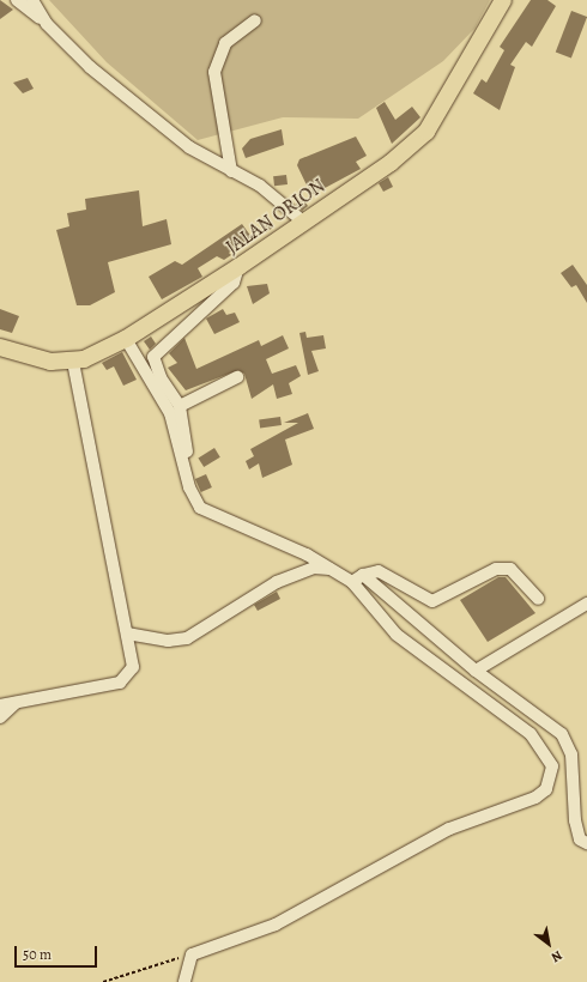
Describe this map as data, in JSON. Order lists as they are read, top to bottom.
{
  "streets": {
    "highway": ["JALAN ORION"]
  },
  "scale_bar": "50 m",
  "north": "bottom right"
}
